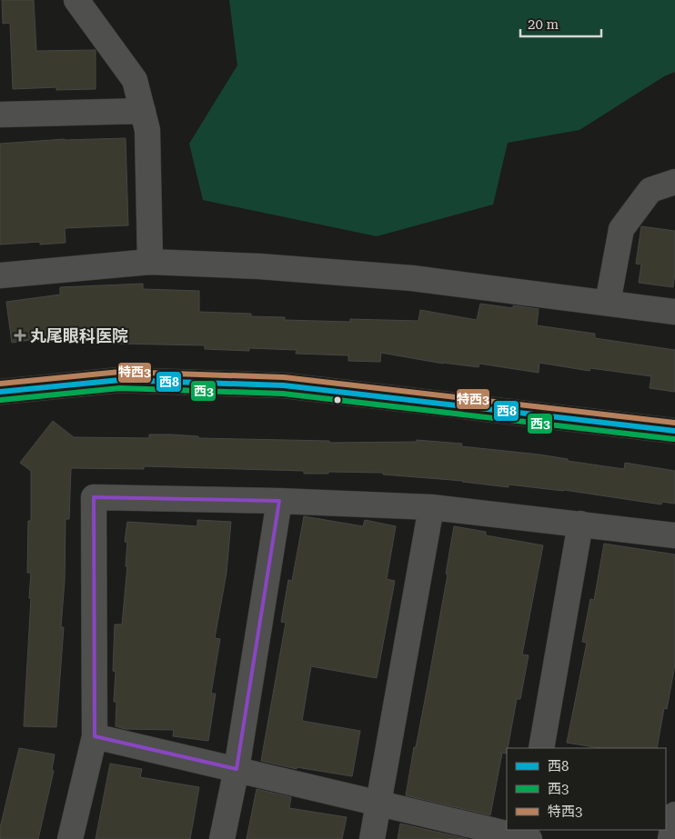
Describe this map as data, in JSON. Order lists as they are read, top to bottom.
{
  "places": {
    "health": ["丸尾眼科医院"]
  },
  "lines": ["transit line 特西3", "transit line 西8", "transit line 西3"],
  "legend": ["西8", "西3", "特西3"],
  "scale_bar": "20 m"
}
